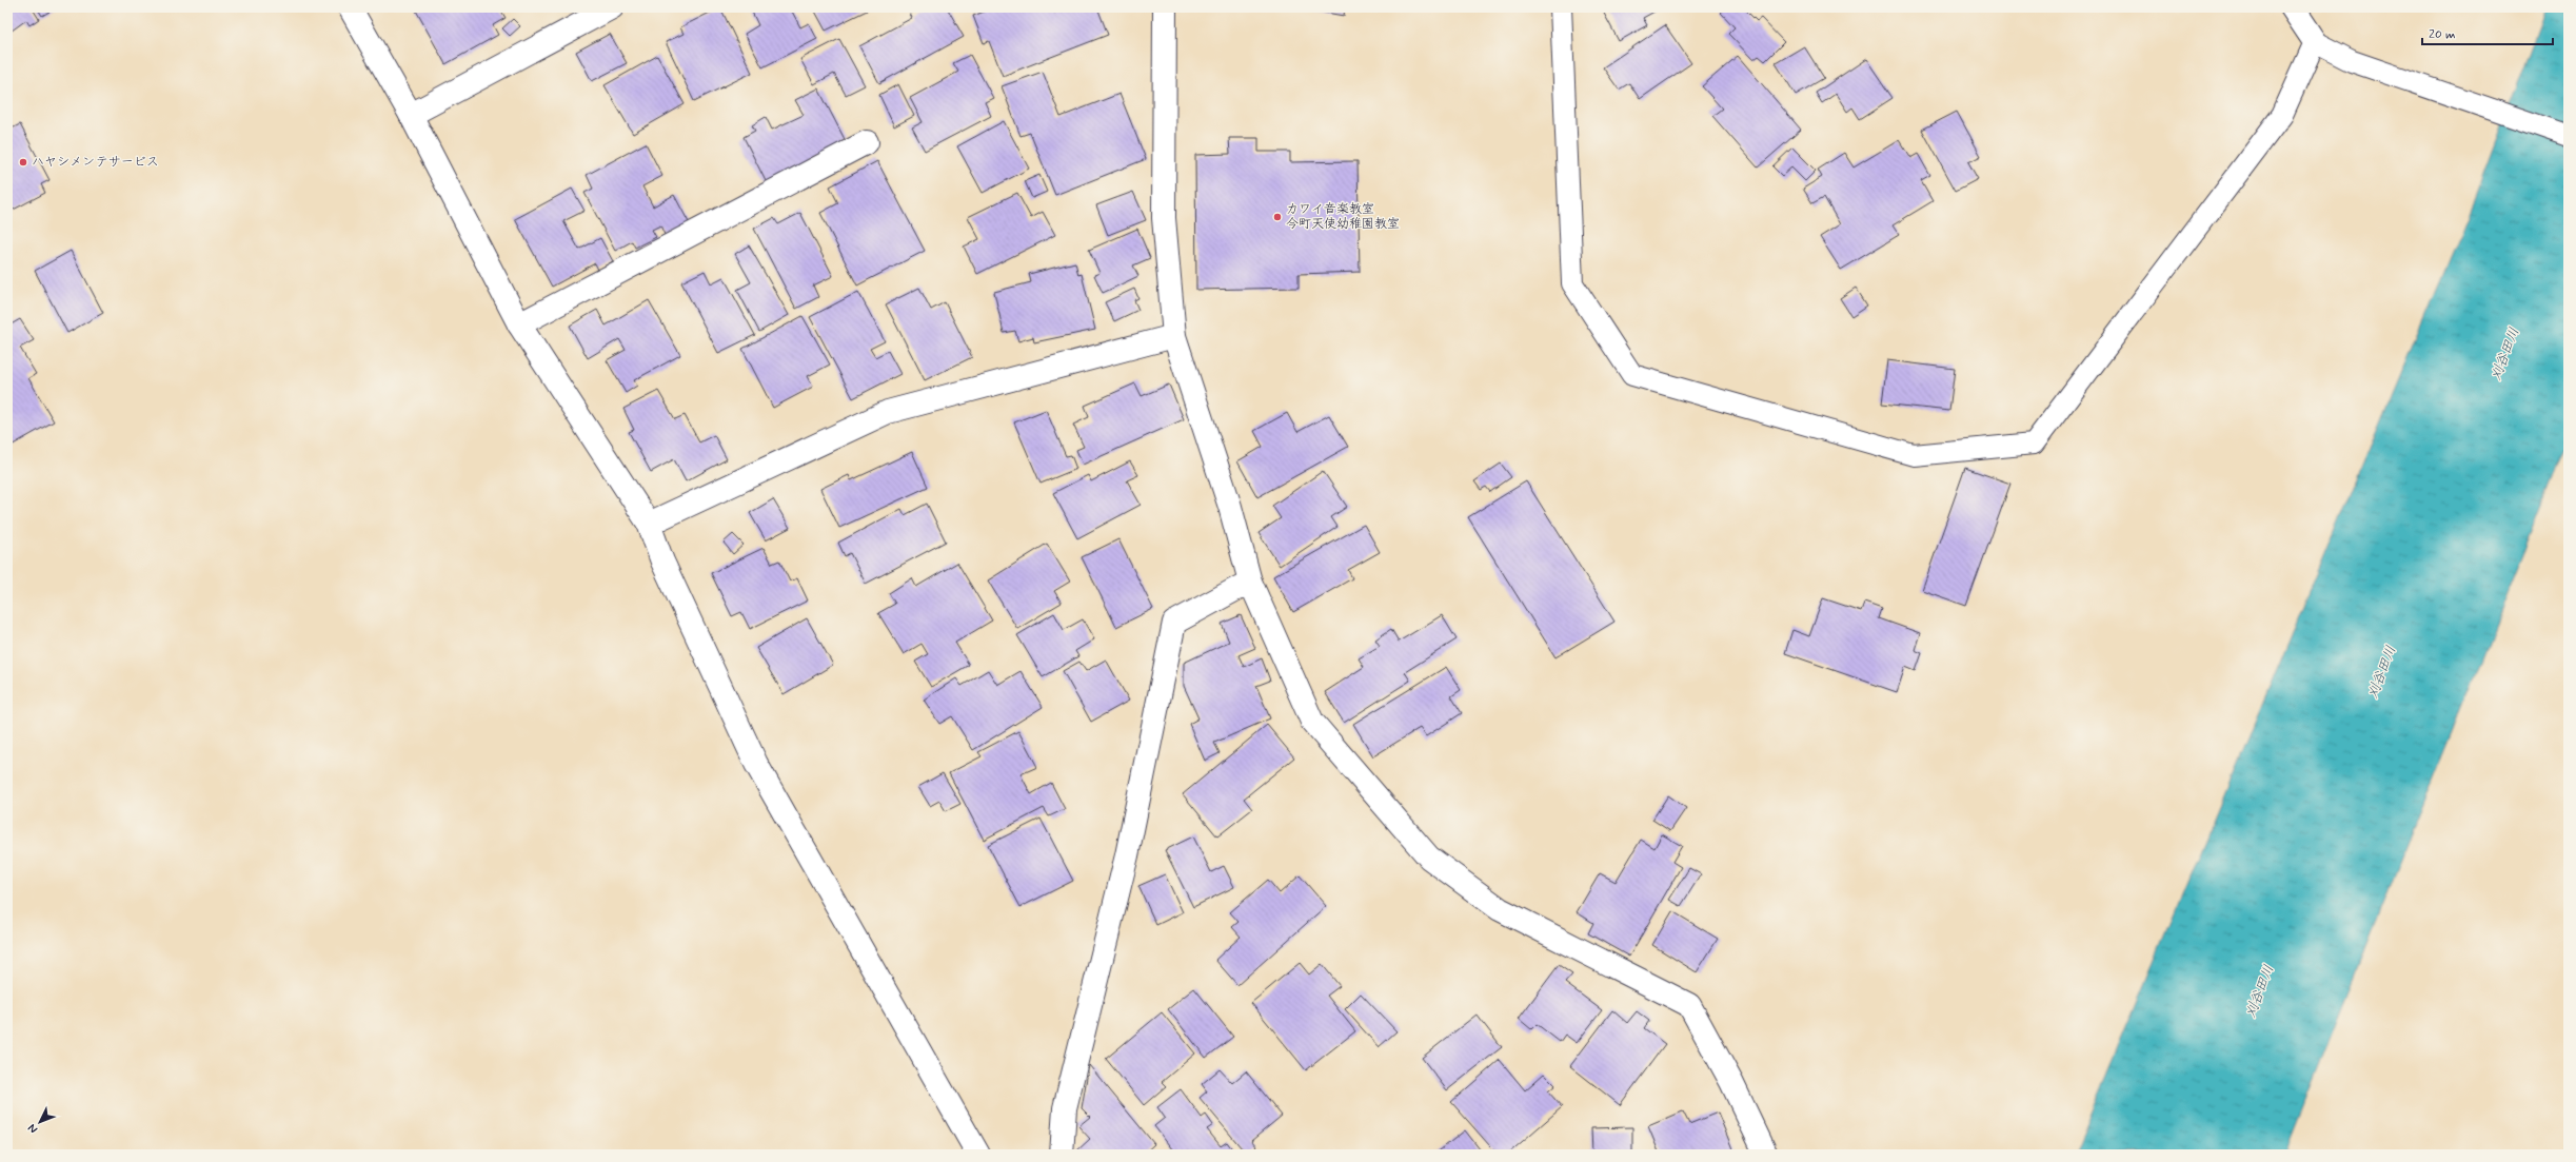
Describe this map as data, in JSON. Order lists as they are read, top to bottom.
{
  "water": ["刈谷田川"],
  "places": ["ハヤシメンテサービス", "カワイ音楽教室 今町天使幼稚園教室"],
  "scale_bar": "20 m",
  "north": "bottom left"
}
